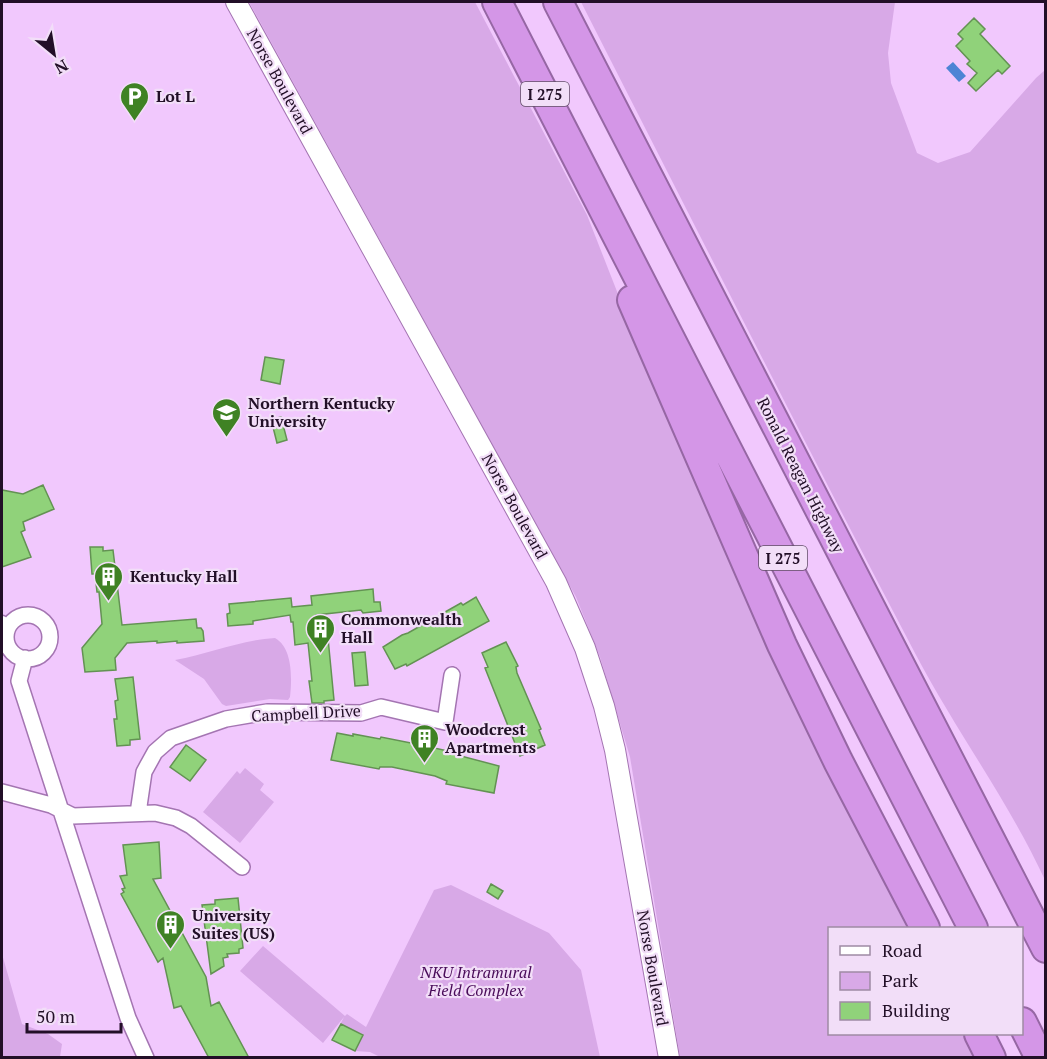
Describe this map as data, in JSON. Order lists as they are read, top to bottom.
{
  "streets": {
    "highway": ["I 275", "Ronald Reagan Highway"],
    "street": ["Norse Boulevard", "Campbell Drive"]
  },
  "parks": ["NKU Intramural Field Complex"],
  "places": {
    "parking": ["Lot L"],
    "school or university": ["Northern Kentucky University"],
    "building": [
      "Kentucky Hall",
      "Commonwealth Hall",
      "Woodcrest Apartments",
      "University Suites (US)"
    ]
  },
  "legend": ["Road", "Park", "Building"],
  "scale_bar": "50 m",
  "north": "bottom right"
}
